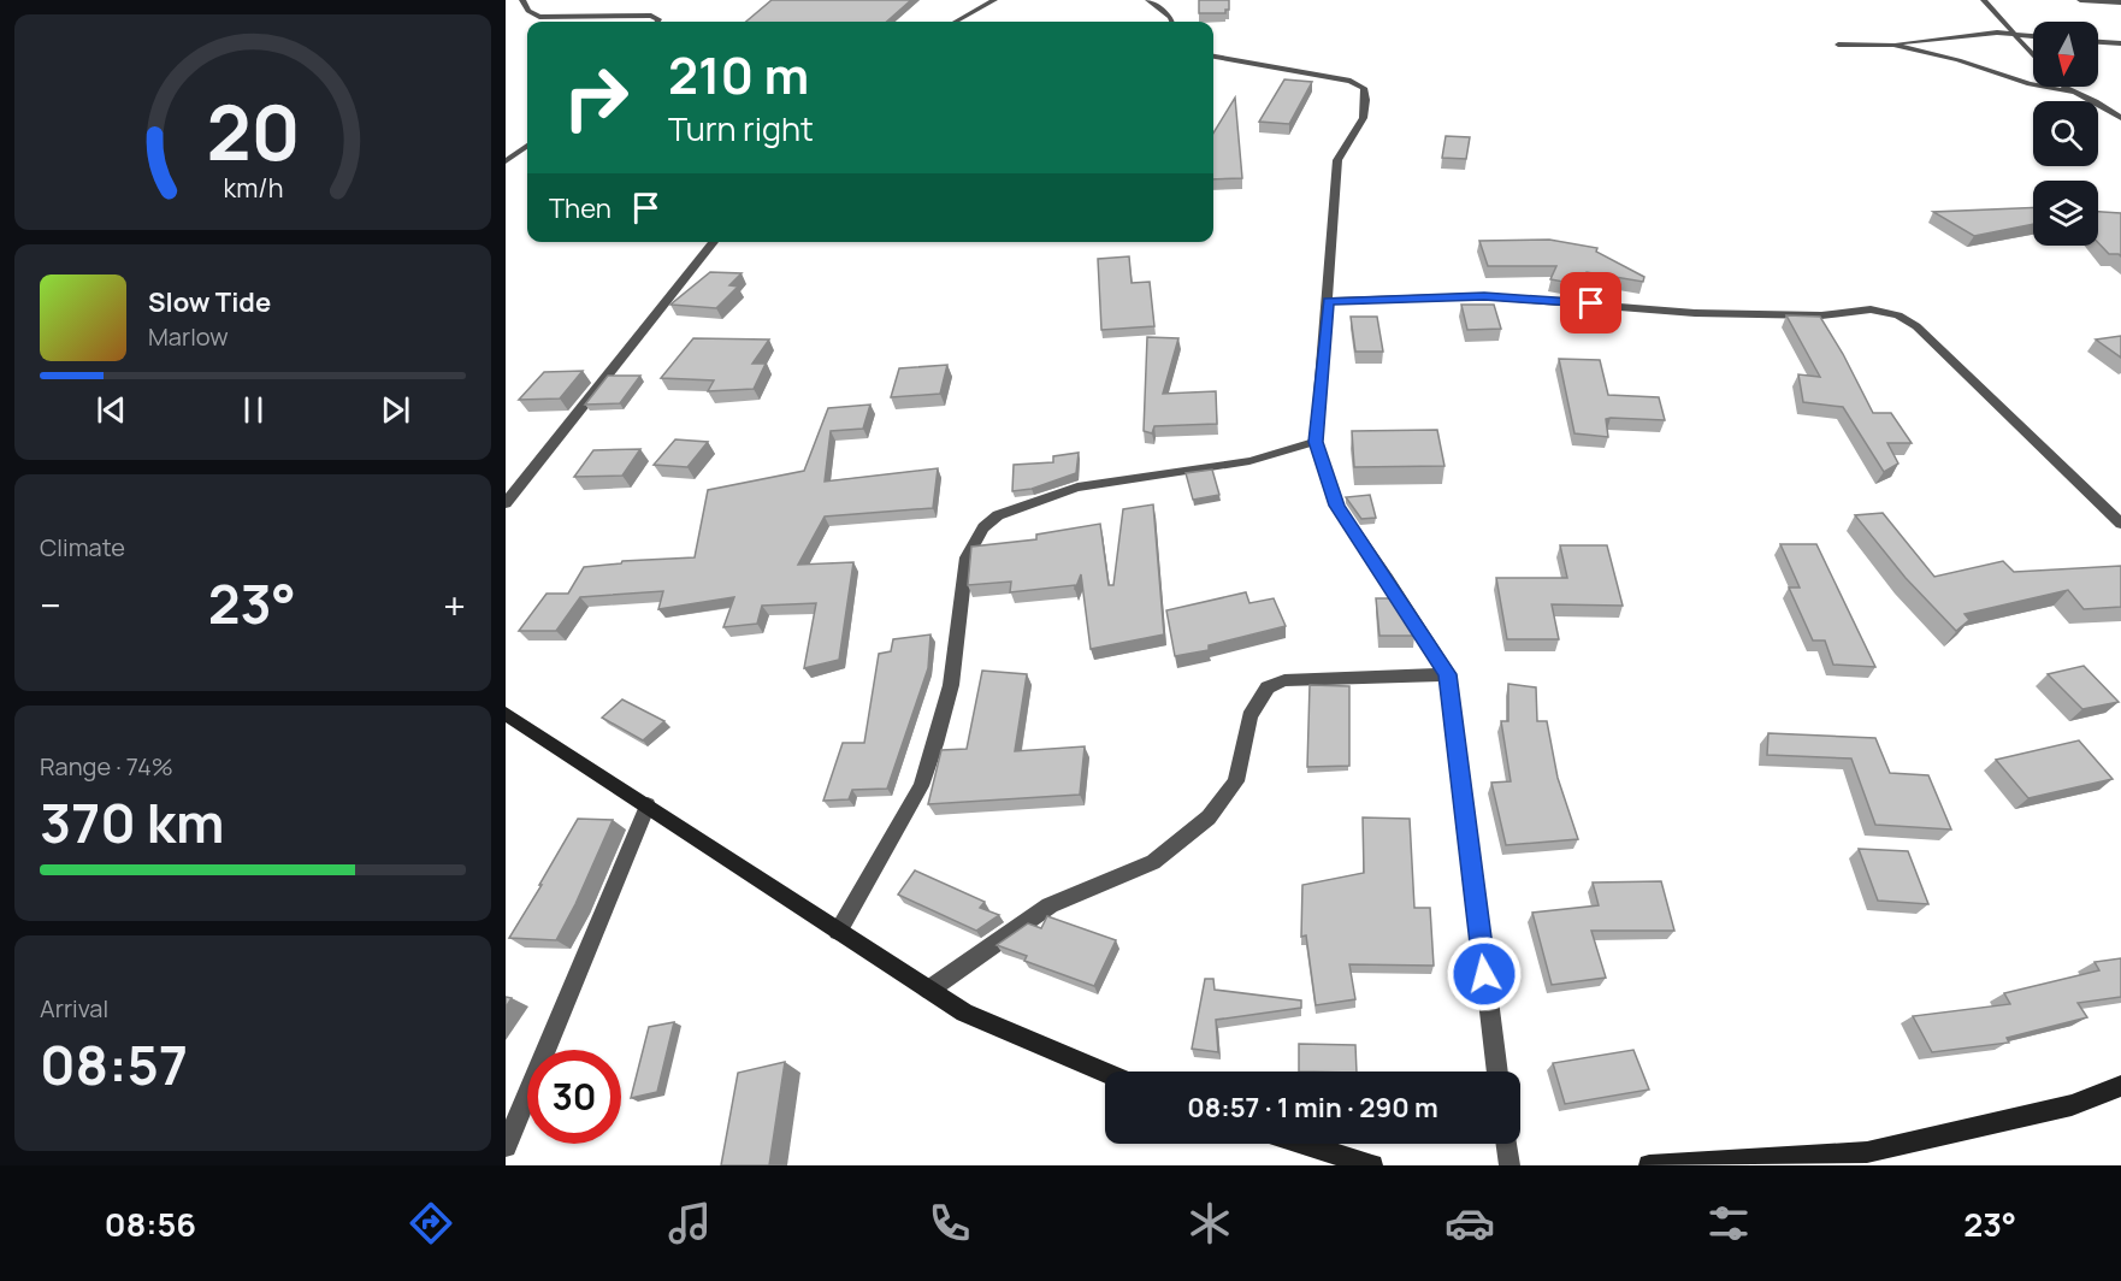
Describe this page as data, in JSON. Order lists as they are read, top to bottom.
{
  "north": "bottom",
  "page": {
    "turn": ["210 m", "Turn right"],
    "then": "Then",
    "song": ["Slow Tide", "Marlow"],
    "tile": [
      "Climate",
      ["Range · 74%", "370 km"],
      ["Arrival", "08:57"]
    ],
    "heat": ["−", "23°", "+"],
    "limit": "30",
    "trip": "08:57 · 1 min · 290 m",
    "tabs": ["08:56", "23°"],
    "gauge": ["20", "km/h"]
  }
}
